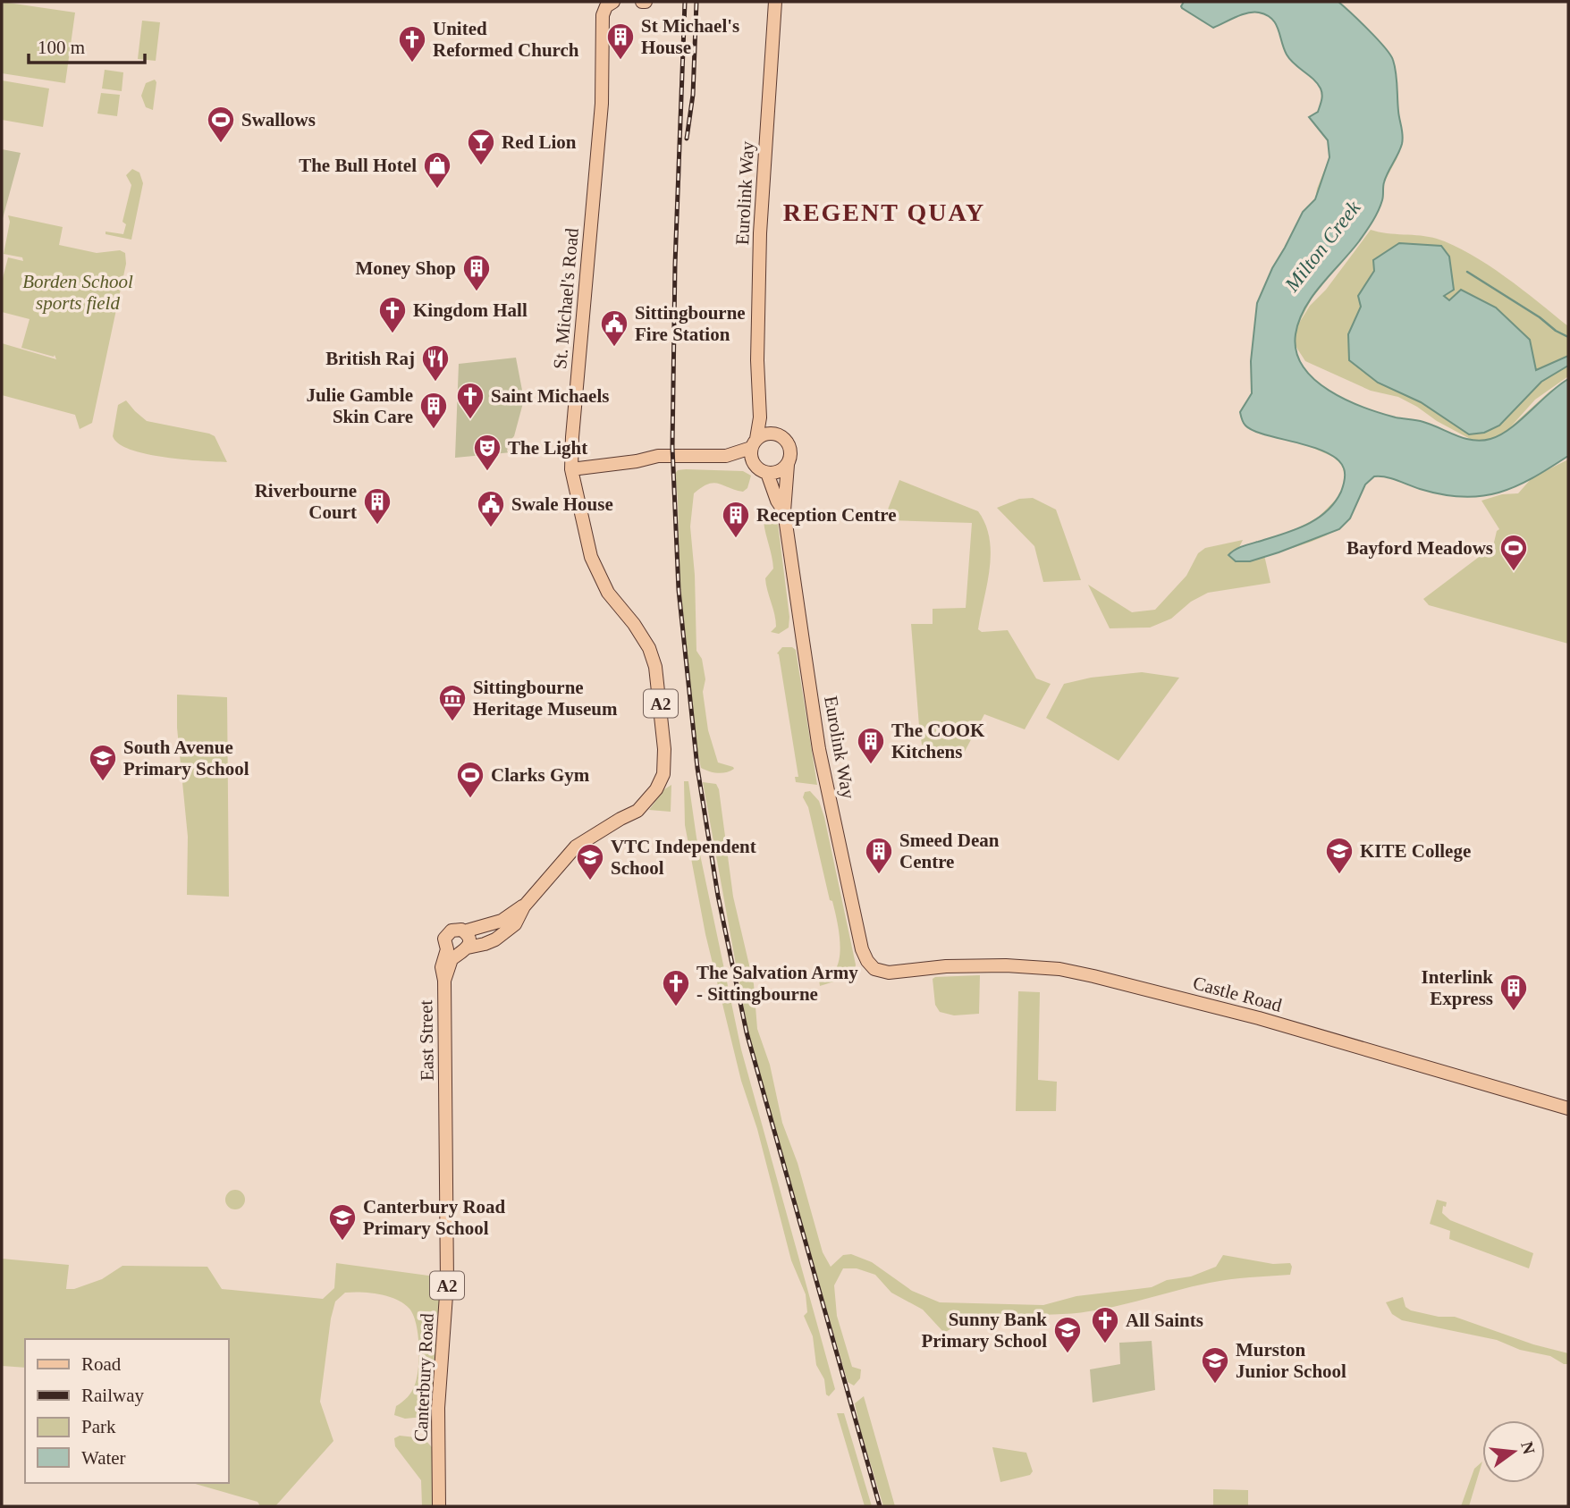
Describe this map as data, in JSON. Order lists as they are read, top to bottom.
{
  "streets": {
    "main road": [
      "Eurolink Way",
      "St. Michael's Road",
      "A2",
      "Castle Road",
      "East Street",
      "Canterbury Road"
    ]
  },
  "crossings": [
    ["Eurolink Way", "Castle Road"],
    ["St. Michael's Road", "A2"],
    ["St. Michael's Road", "East Street"],
    ["A2", "East Street"],
    ["East Street", "Canterbury Road"]
  ],
  "districts": ["REGENT QUAY"],
  "water": ["Milton Creek"],
  "parks": ["Borden School sports field"],
  "places": {
    "building": [
      "St Michael's House",
      "Money Shop",
      "Julie Gamble Skin Care",
      "Riverbourne Court",
      "Reception Centre",
      "The COOK Kitchens",
      "Smeed Dean Centre",
      "Interlink Express"
    ],
    "church": [
      "United Reformed Church",
      "Kingdom Hall",
      "Saint Michaels",
      "The Salvation Army - Sittingbourne",
      "All Saints"
    ],
    "sports": ["Swallows", "Bayford Meadows", "Clarks Gym"],
    "bar": ["Red Lion"],
    "shop": ["The Bull Hotel"],
    "public building": ["Sittingbourne Fire Station", "Swale House"],
    "restaurant": ["British Raj"],
    "theatre": ["The Light"],
    "museum": ["Sittingbourne Heritage Museum"],
    "school or university": [
      "South Avenue Primary School",
      "KITE College",
      "VTC Independent School",
      "Canterbury Road Primary School",
      "Sunny Bank Primary School",
      "Murston Junior School"
    ]
  },
  "legend": [
    "Road",
    "Railway",
    "Park",
    "Water"
  ],
  "scale_bar": "100 m",
  "north": "right"
}
